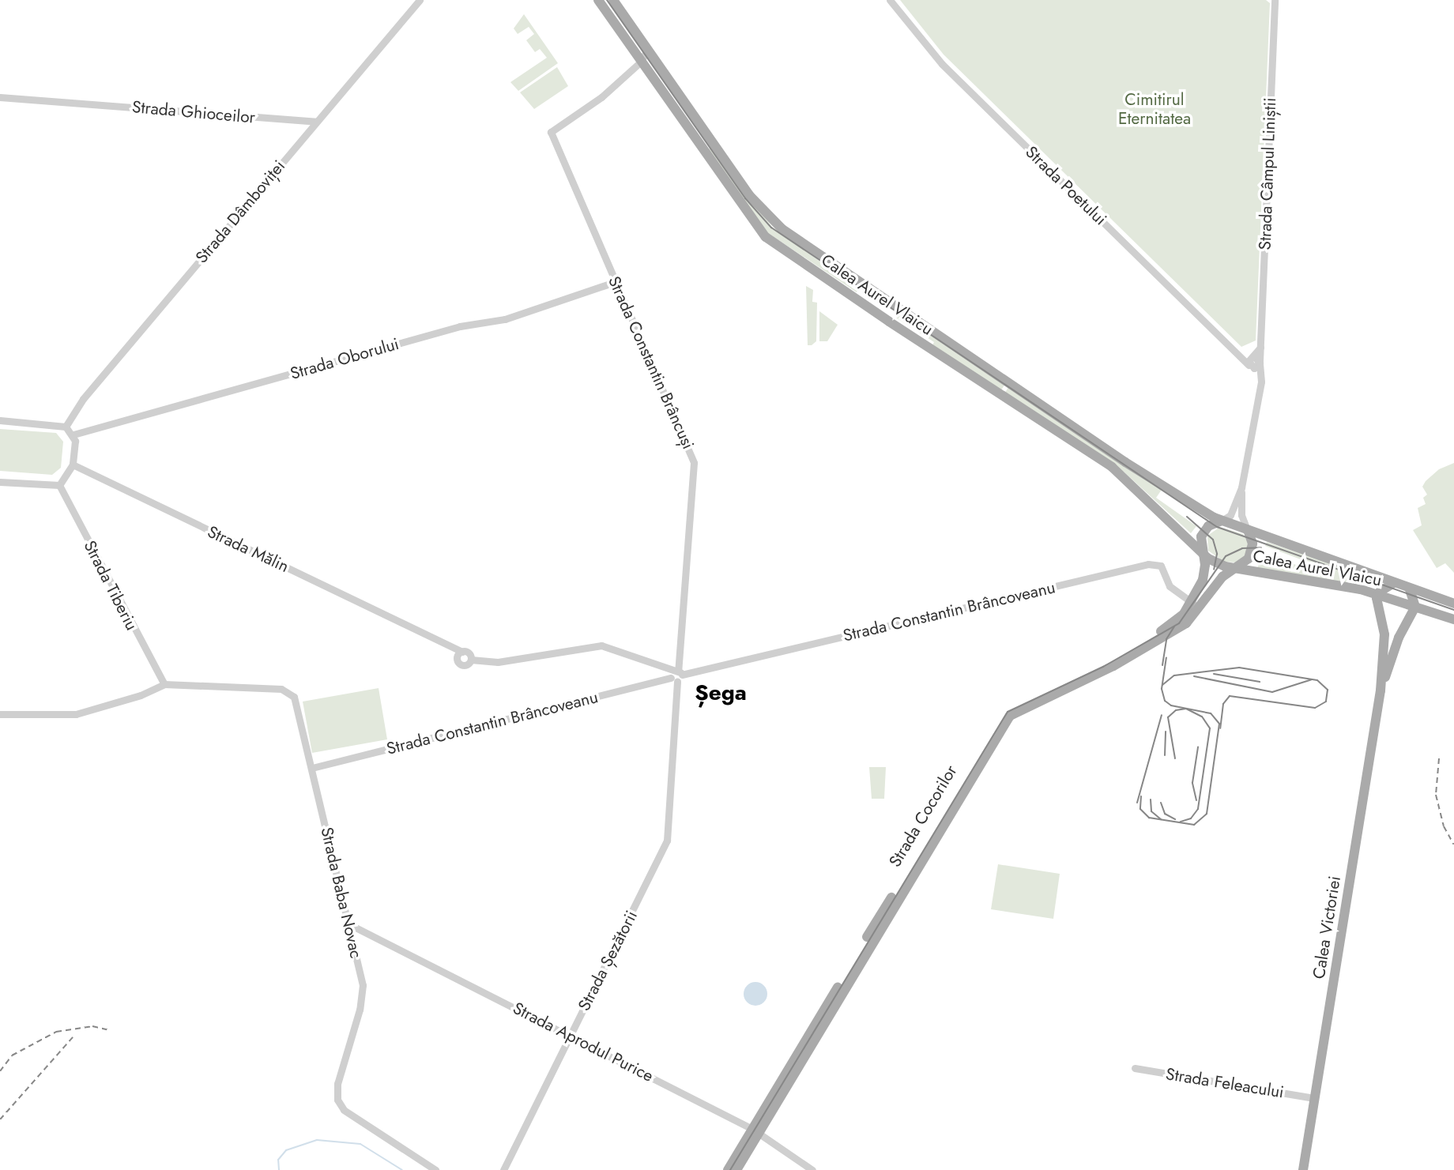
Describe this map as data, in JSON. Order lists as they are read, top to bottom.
{
  "streets": {
    "main road": ["Calea Aurel Vlaicu", "Strada Cocorilor", "Calea Victoriei"],
    "street": [
      "Strada Ghioceilor",
      "Strada Câmpul Liniștii",
      "Strada Poetului",
      "Strada Dâmboviței",
      "Strada Oborului",
      "Strada Constantin Brâncuși",
      "Strada Mălin",
      "Strada Tiberiu",
      "Strada Constantin Brâncoveanu",
      "Strada Baba Novac",
      "Strada Șezătorii",
      "Strada Aprodul Purice",
      "Strada Feleacului"
    ]
  },
  "crossings": [
    ["Strada Ghioceilor", "Strada Dâmboviței"],
    ["Calea Aurel Vlaicu", "Strada Constantin Brâncuși"],
    ["Calea Aurel Vlaicu", "Strada Cocorilor"],
    ["Calea Aurel Vlaicu", "Calea Victoriei"],
    ["Strada Oborului", "Strada Constantin Brâncuși"],
    ["Strada Constantin Brâncuși", "Strada Constantin Brâncoveanu"],
    ["Strada Constantin Brâncuși", "Strada Șezătorii"],
    ["Strada Tiberiu", "Strada Baba Novac"],
    ["Strada Constantin Brâncoveanu", "Strada Cocorilor"],
    ["Strada Constantin Brâncoveanu", "Strada Baba Novac"],
    ["Strada Cocorilor", "Strada Aprodul Purice"],
    ["Strada Baba Novac", "Strada Aprodul Purice"],
    ["Calea Victoriei", "Strada Feleacului"],
    ["Strada Șezătorii", "Strada Aprodul Purice"]
  ],
  "districts": ["Șega"],
  "parks": ["Cimitirul Eternitatea"]
}
